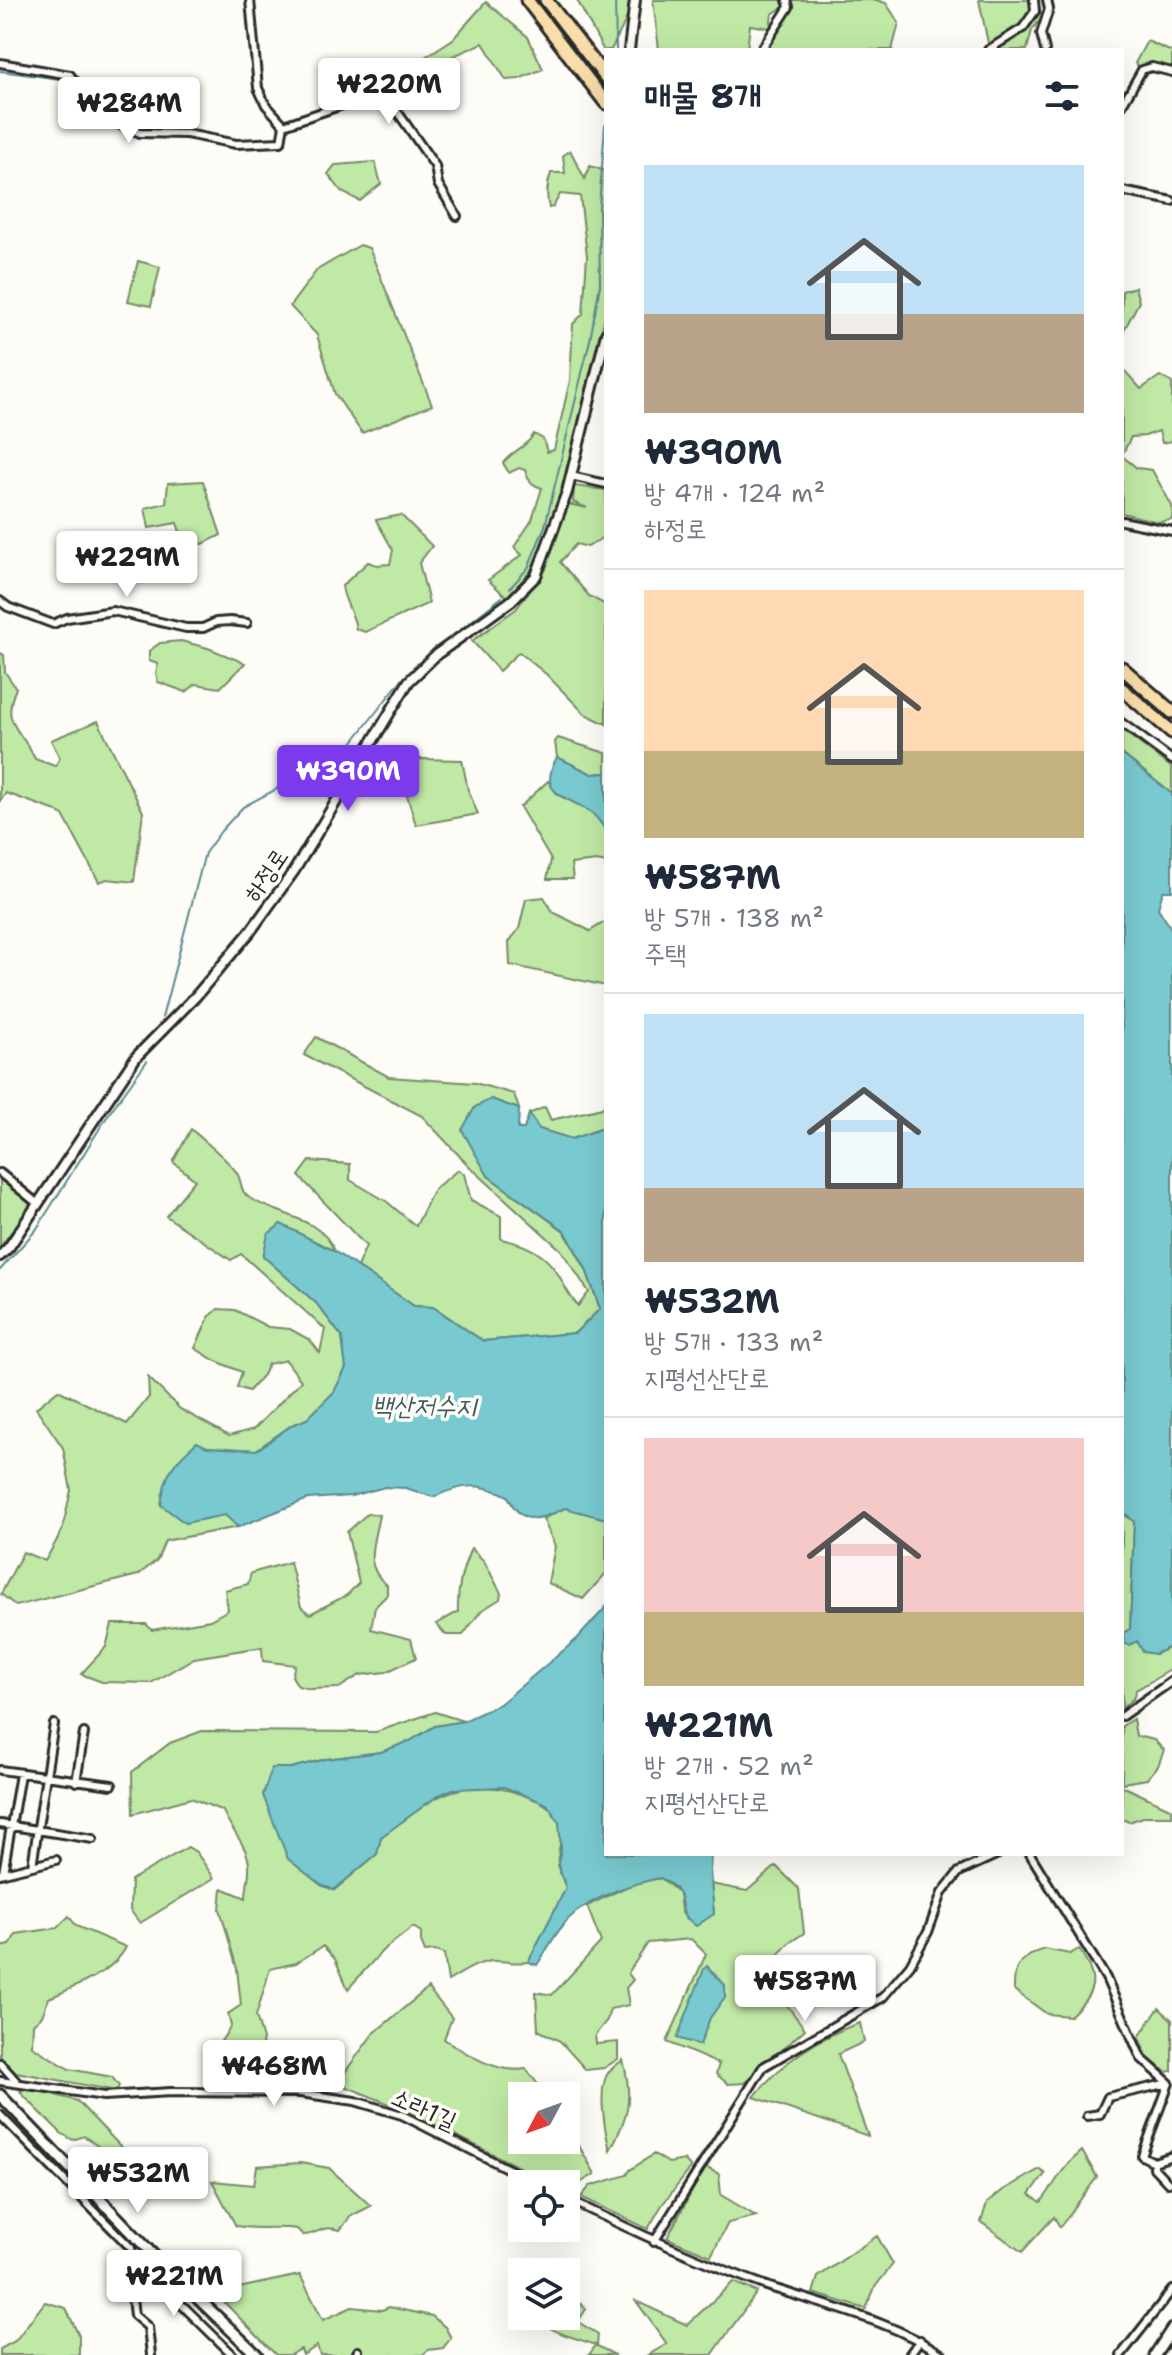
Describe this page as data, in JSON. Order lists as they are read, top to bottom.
{
  "streets": {
    "street": ["하정로", "소라1길"]
  },
  "water": ["백산저수지"],
  "north": "bottom left",
  "page": {
    "heading": "매물 8개",
    "price": [
      "₩220M",
      "₩284M",
      "₩229M",
      "₩390M",
      "₩587M",
      "₩468M",
      "₩532M",
      "₩221M"
    ],
    "list": [
      {
        "name": "₩390M",
        "note": "방 4개 · 124 m² · 하정로"
      },
      {
        "name": "₩587M",
        "note": "방 5개 · 138 m² · 주택"
      },
      {
        "name": "₩532M",
        "note": "방 5개 · 133 m² · 지평선산단로"
      },
      {
        "name": "₩221M",
        "note": "방 2개 · 52 m² · 지평선산단로"
      }
    ]
  }
}
